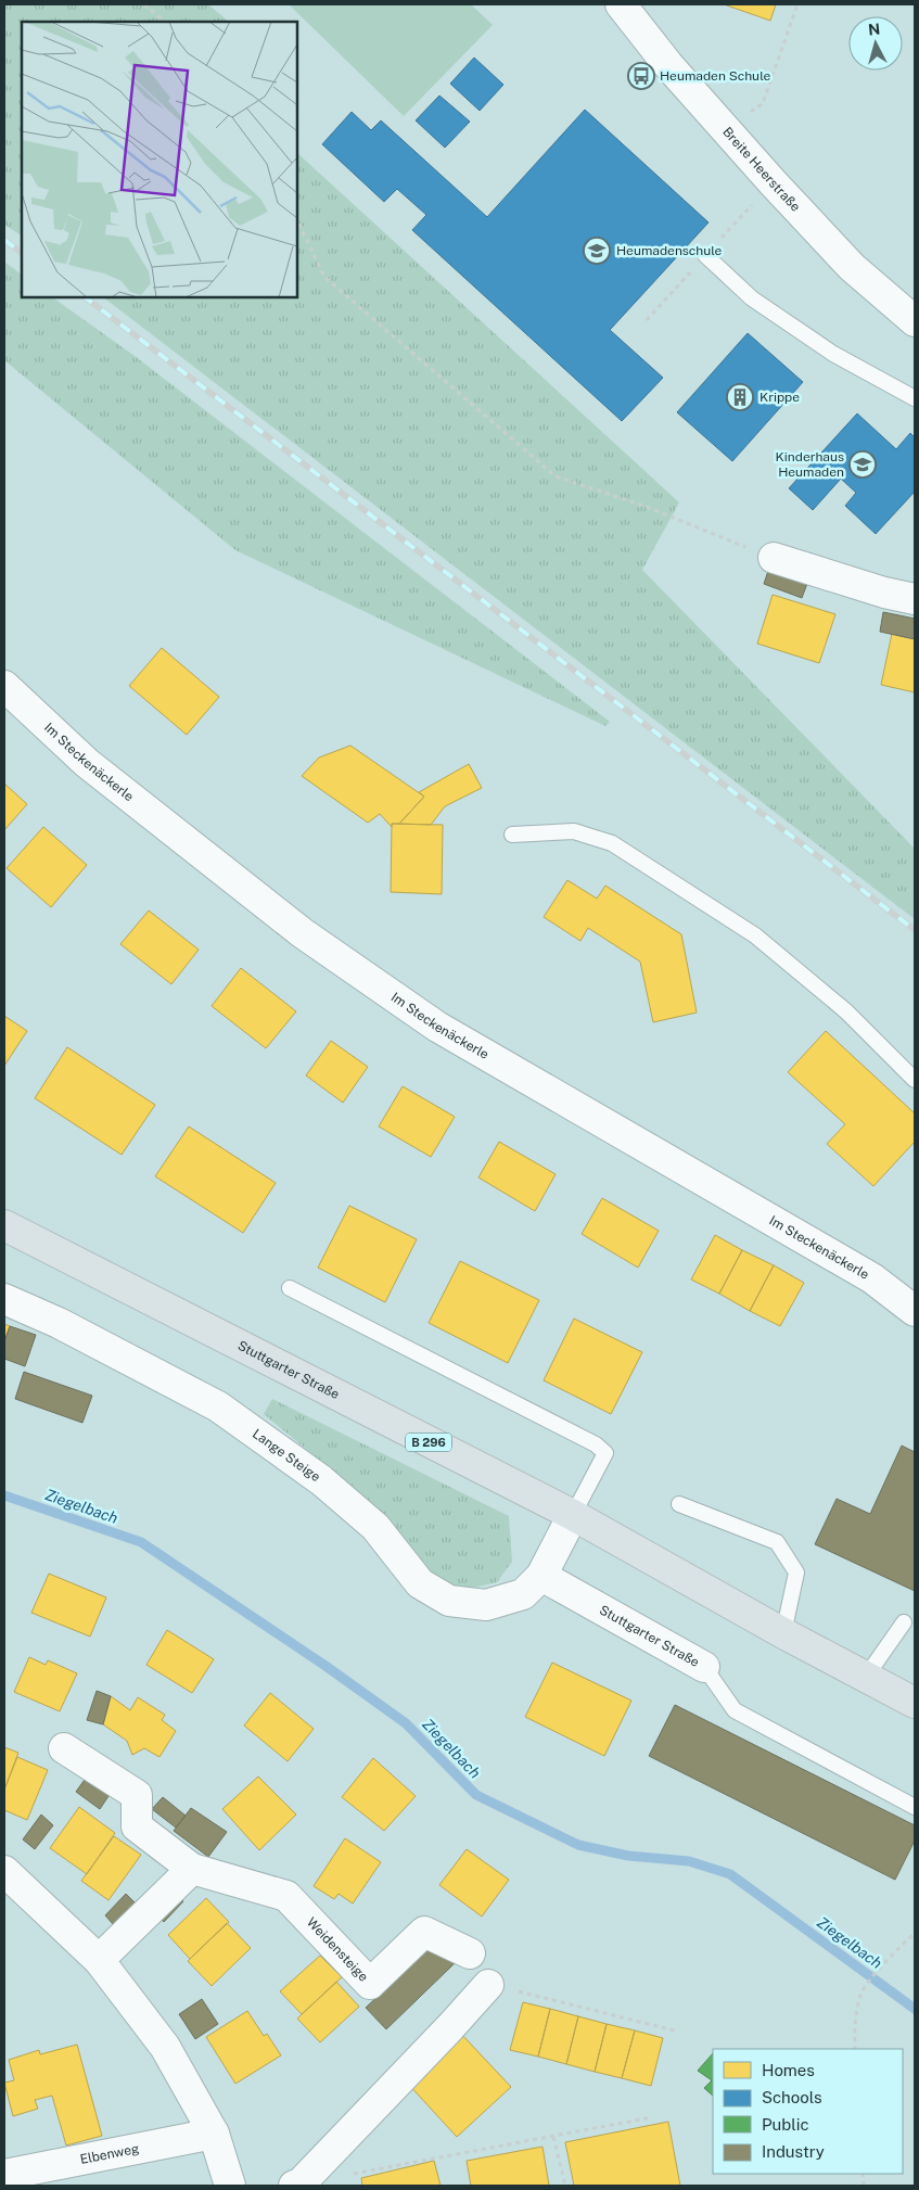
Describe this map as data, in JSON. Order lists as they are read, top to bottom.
{
  "streets": {
    "main road": ["Stuttgarter Straße", "B 296"],
    "street": [
      "Breite Heerstraße",
      "Im Steckenäckerle",
      "Lange Steige",
      "Weidensteige",
      "Elbenweg"
    ]
  },
  "crossings": [
    ["Stuttgarter Straße", "Lange Steige"]
  ],
  "water": ["Ziegelbach"],
  "places": {
    "bus stop": ["Heumaden Schule"],
    "school or university": ["Heumadenschule", "Kinderhaus Heumaden"],
    "building": ["Krippe"]
  },
  "legend": [
    "Homes",
    "Schools",
    "Public",
    "Industry"
  ],
  "north": "top"
}
